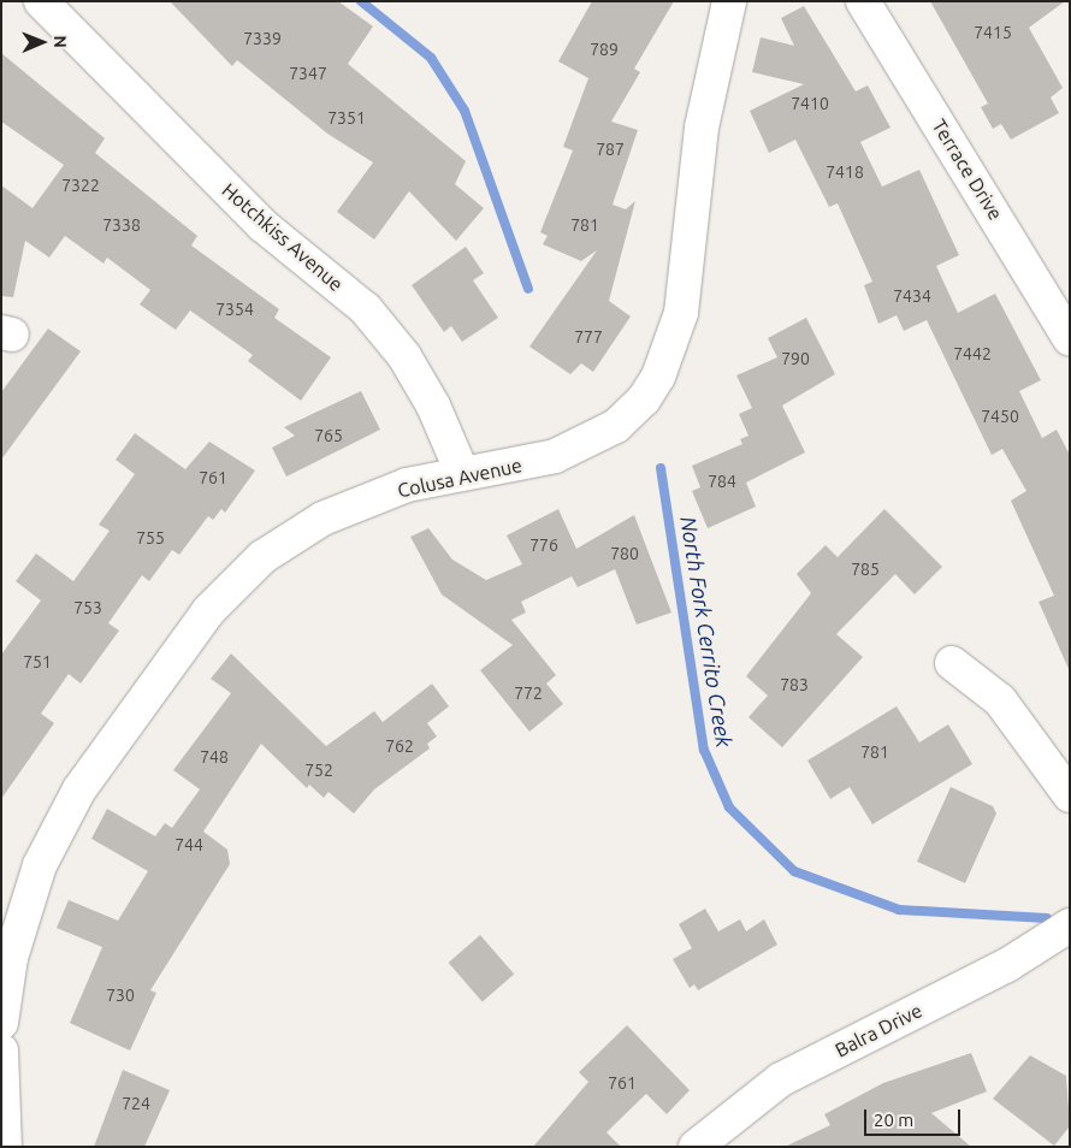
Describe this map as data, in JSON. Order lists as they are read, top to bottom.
{
  "streets": {
    "street": [
      "Terrace Drive",
      "Hotchkiss Avenue",
      "Colusa Avenue",
      "Balra Drive"
    ]
  },
  "crossings": [
    ["Hotchkiss Avenue", "Colusa Avenue"]
  ],
  "water": ["North Fork Cerrito Creek"],
  "house_numbers": [
    "7415",
    "7339",
    "789",
    "7347",
    "7410",
    "7351",
    "787",
    "7418",
    "7322",
    "7338",
    "781",
    "7434",
    "7354",
    "777",
    "7442",
    "790",
    "7450",
    "765",
    "761",
    "784",
    "755",
    "776",
    "780",
    "785",
    "753",
    "751",
    "783",
    "772",
    "762",
    "781",
    "748",
    "752",
    "744",
    "730",
    "761",
    "724"
  ],
  "scale_bar": "20 m",
  "north": "right"
}
